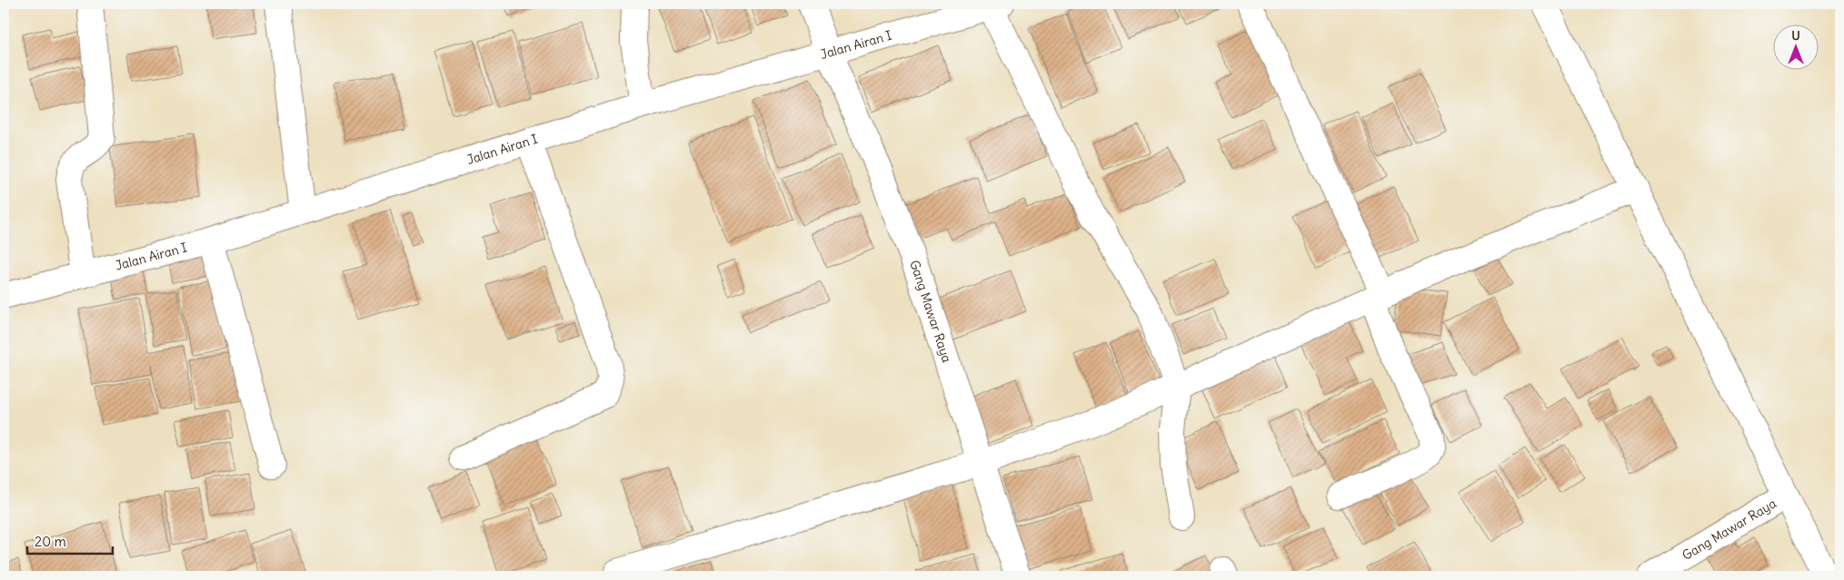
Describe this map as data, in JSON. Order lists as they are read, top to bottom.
{
  "streets": {
    "street": ["Jalan Airan I", "Gang Mawar Raya"]
  },
  "crossings": [
    ["Jalan Airan I", "Gang Mawar Raya"]
  ],
  "scale_bar": "20 m",
  "north": "top"
}
